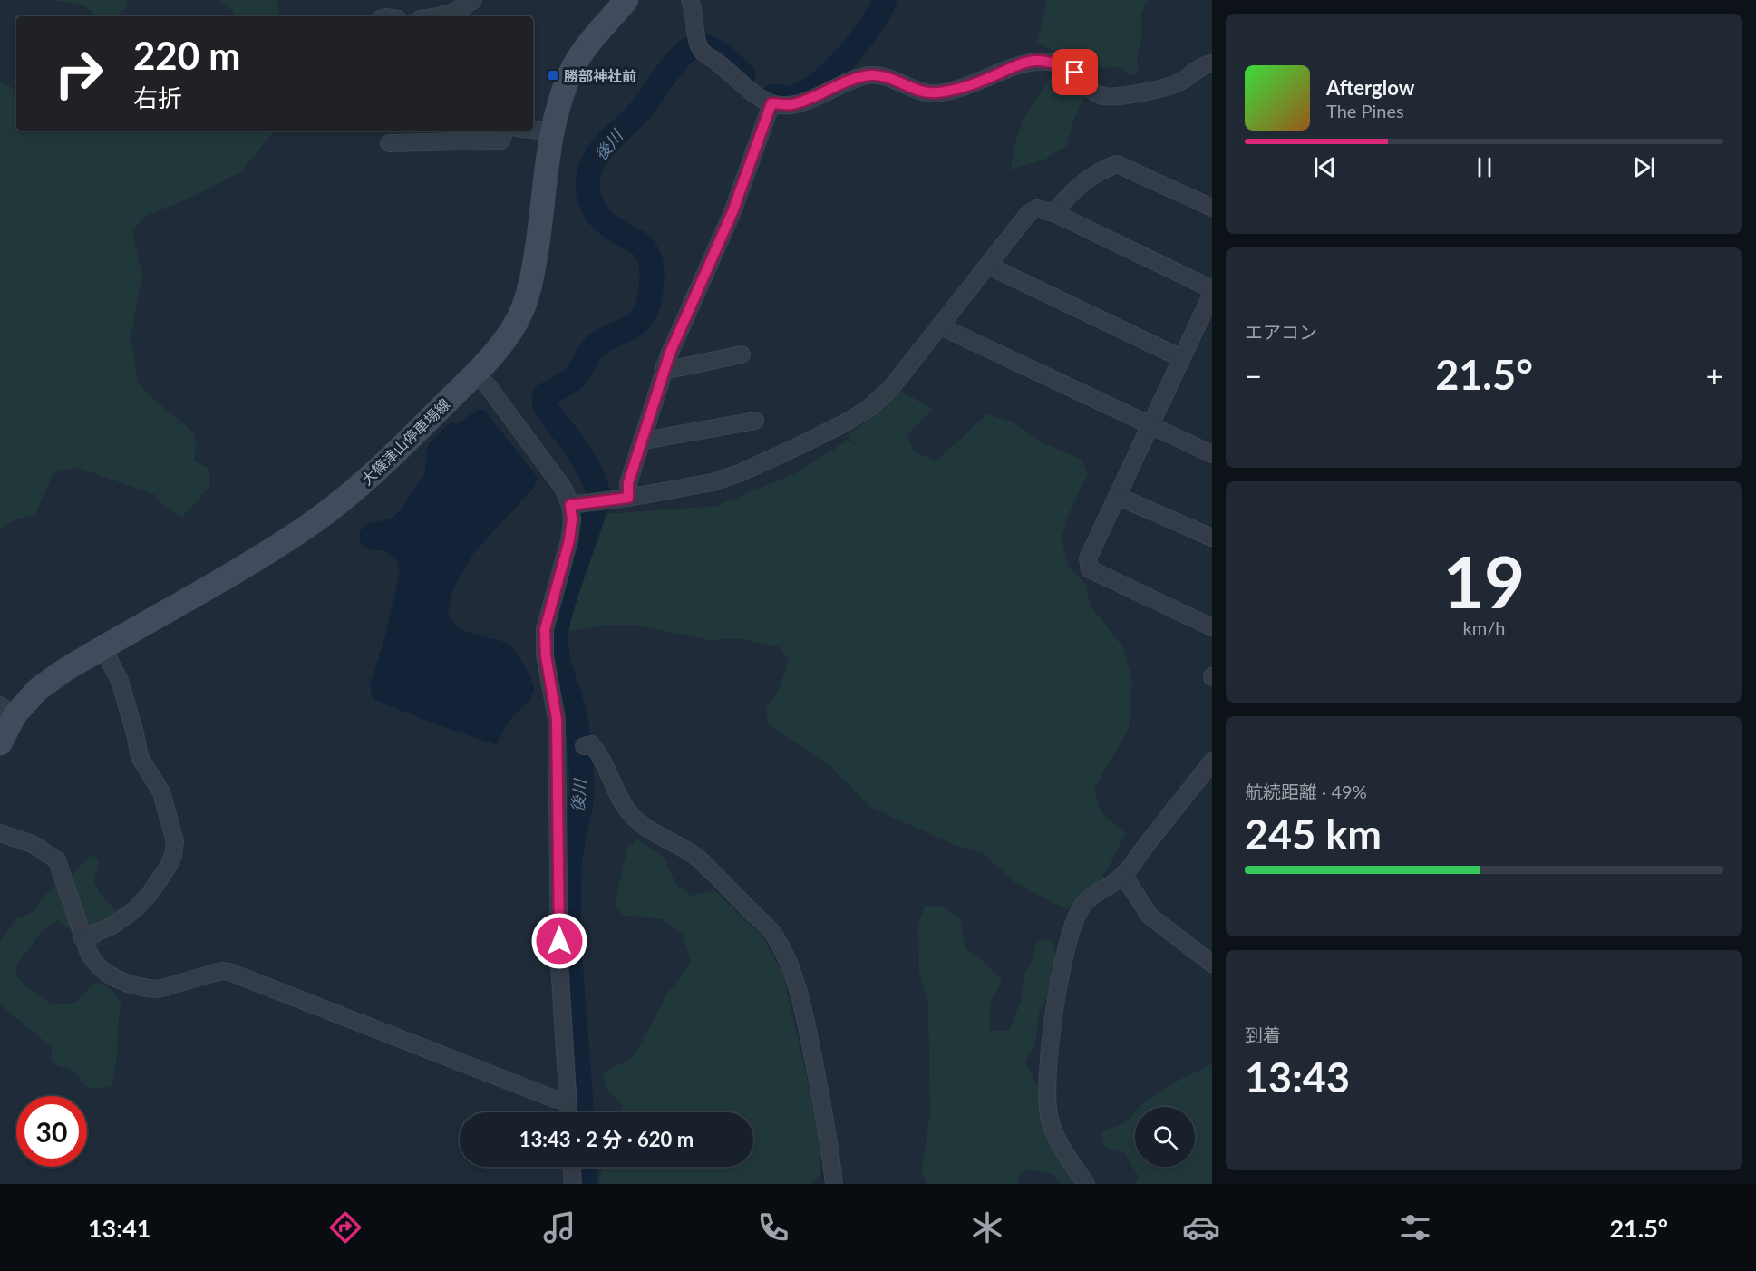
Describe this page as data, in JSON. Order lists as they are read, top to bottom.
{
  "streets": {
    "main road": ["大篠津山停車場線"]
  },
  "water": ["後川"],
  "places": {
    "transit": ["勝部神社前"]
  },
  "page": {
    "turn": ["220 m", "右折"],
    "song": ["Afterglow", "The Pines"],
    "tile": [
      "エアコン",
      ["19", "km/h"],
      ["航続距離 · 49%", "245 km"],
      ["到着", "13:43"]
    ],
    "heat": ["−", "21.5°", "+"],
    "limit": "30",
    "trip": "13:43 · 2 分 · 620 m",
    "tabs": ["13:41", "21.5°"]
  }
}
